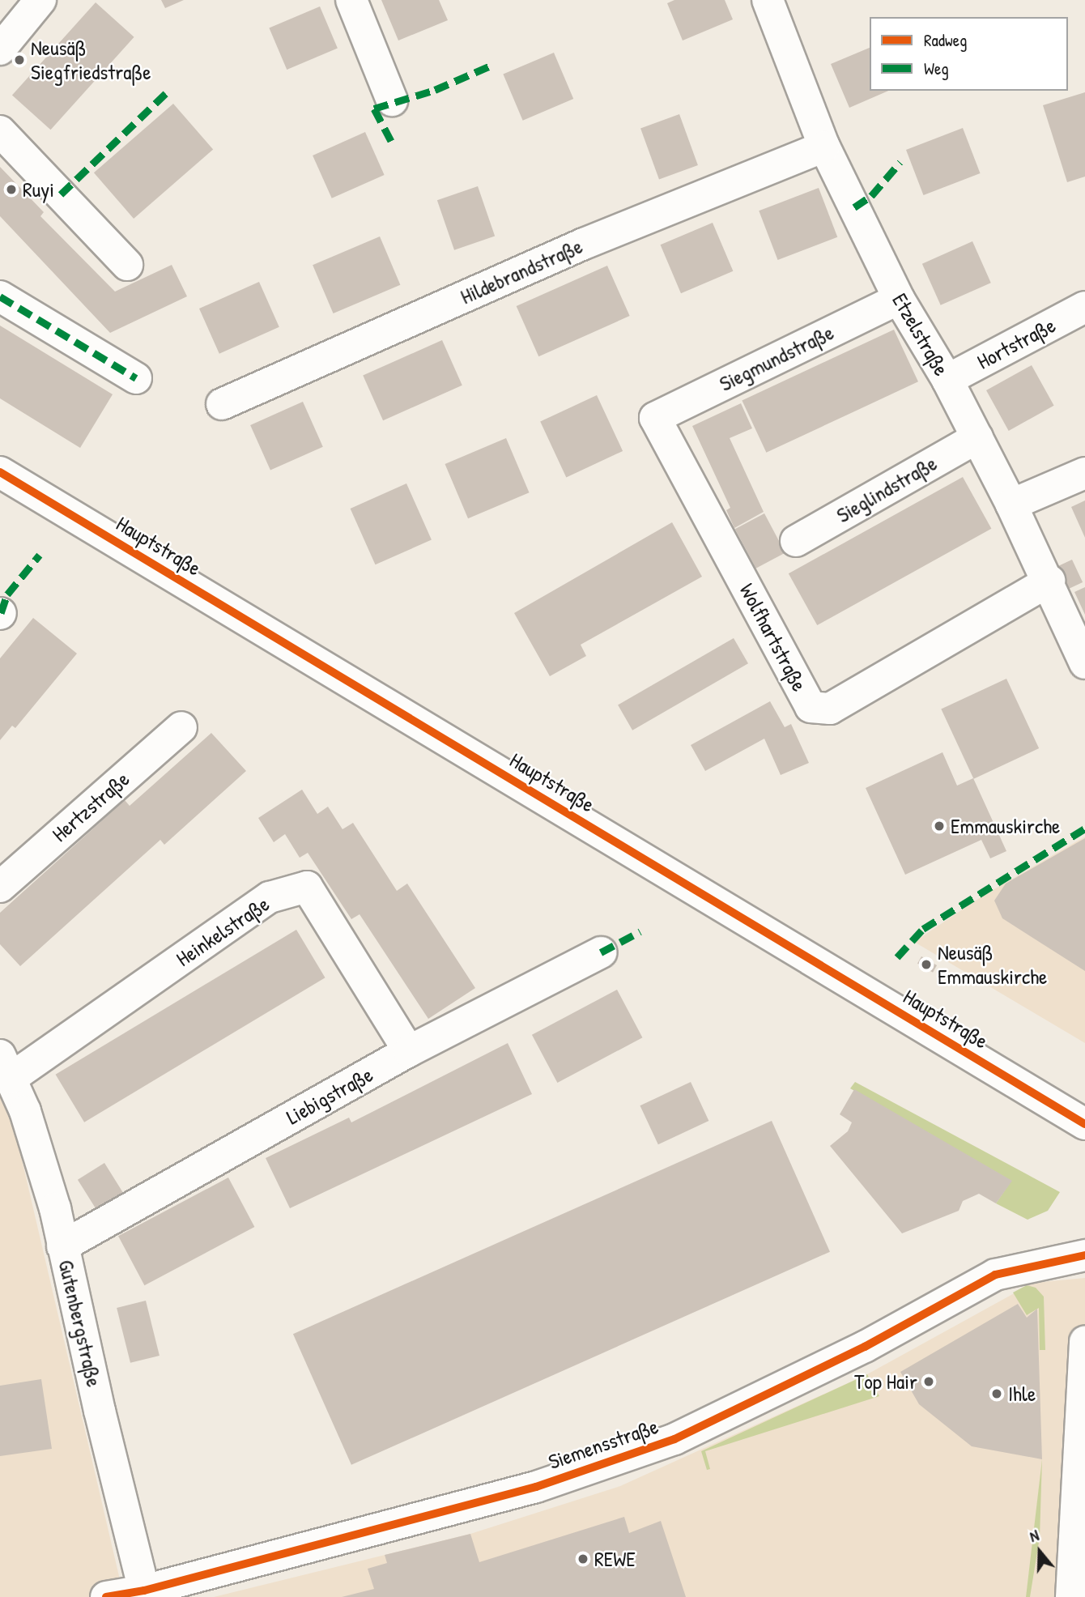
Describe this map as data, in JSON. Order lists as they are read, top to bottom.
{
  "streets": {
    "street": [
      "Hildebrandstraße",
      "Etzelstraße",
      "Hortstraße",
      "Siegmundstraße",
      "Sieglindstraße",
      "Hauptstraße",
      "Wolfhartstraße",
      "Hertzstraße",
      "Heinkelstraße",
      "Liebigstraße",
      "Gutenbergstraße",
      "Siemensstraße"
    ]
  },
  "crossings": [
    ["Hildebrandstraße", "Etzelstraße"],
    ["Etzelstraße", "Hortstraße"],
    ["Etzelstraße", "Siegmundstraße"],
    ["Etzelstraße", "Sieglindstraße"],
    ["Etzelstraße", "Wolfhartstraße"],
    ["Siegmundstraße", "Wolfhartstraße"],
    ["Heinkelstraße", "Liebigstraße"],
    ["Heinkelstraße", "Gutenbergstraße"],
    ["Liebigstraße", "Gutenbergstraße"],
    ["Gutenbergstraße", "Siemensstraße"]
  ],
  "places": [
    "Neusäß Siegfriedstraße",
    "Ruyi",
    "Emmauskirche",
    "Neusäß Emmauskirche",
    "Top Hair",
    "Ihle",
    "REWE"
  ],
  "legend": ["Radweg", "Weg"],
  "north": "top"
}
